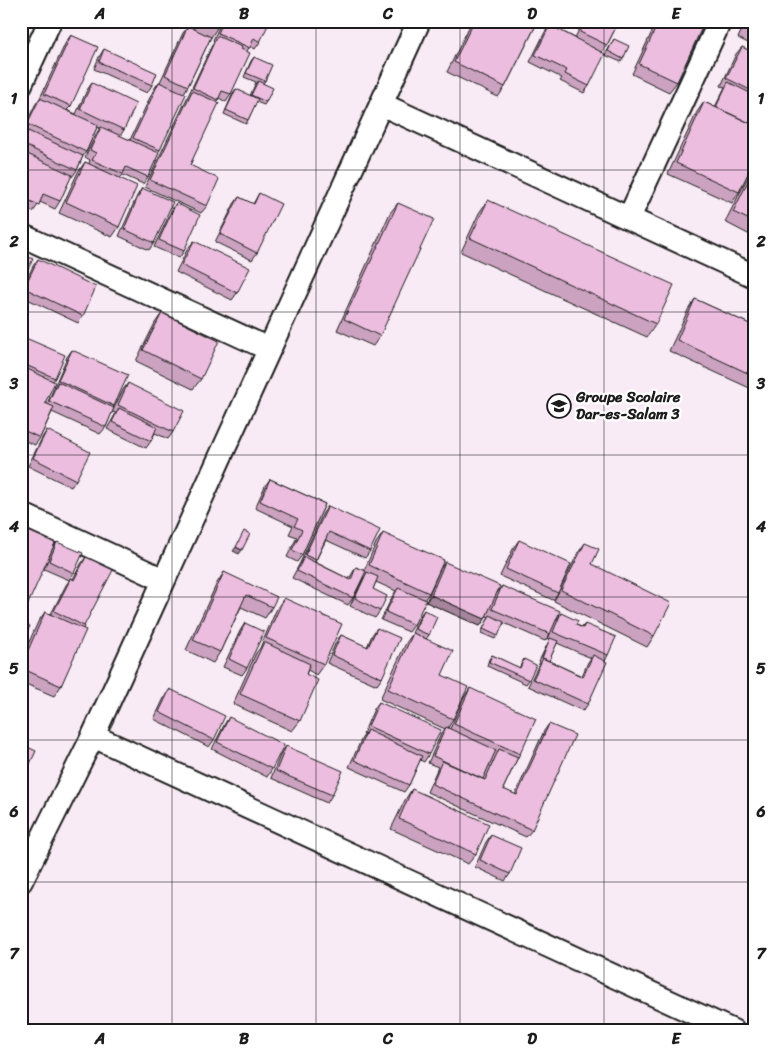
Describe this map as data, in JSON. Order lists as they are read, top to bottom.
{
  "places": {
    "school or university": ["Groupe Scolaire Dar-es-Salam 3"]
  },
  "grid": {
    "columns": [
      "A",
      "B",
      "C",
      "D",
      "E"
    ],
    "rows": [
      "1",
      "2",
      "3",
      "4",
      "5",
      "6",
      "7"
    ]
  }
}
